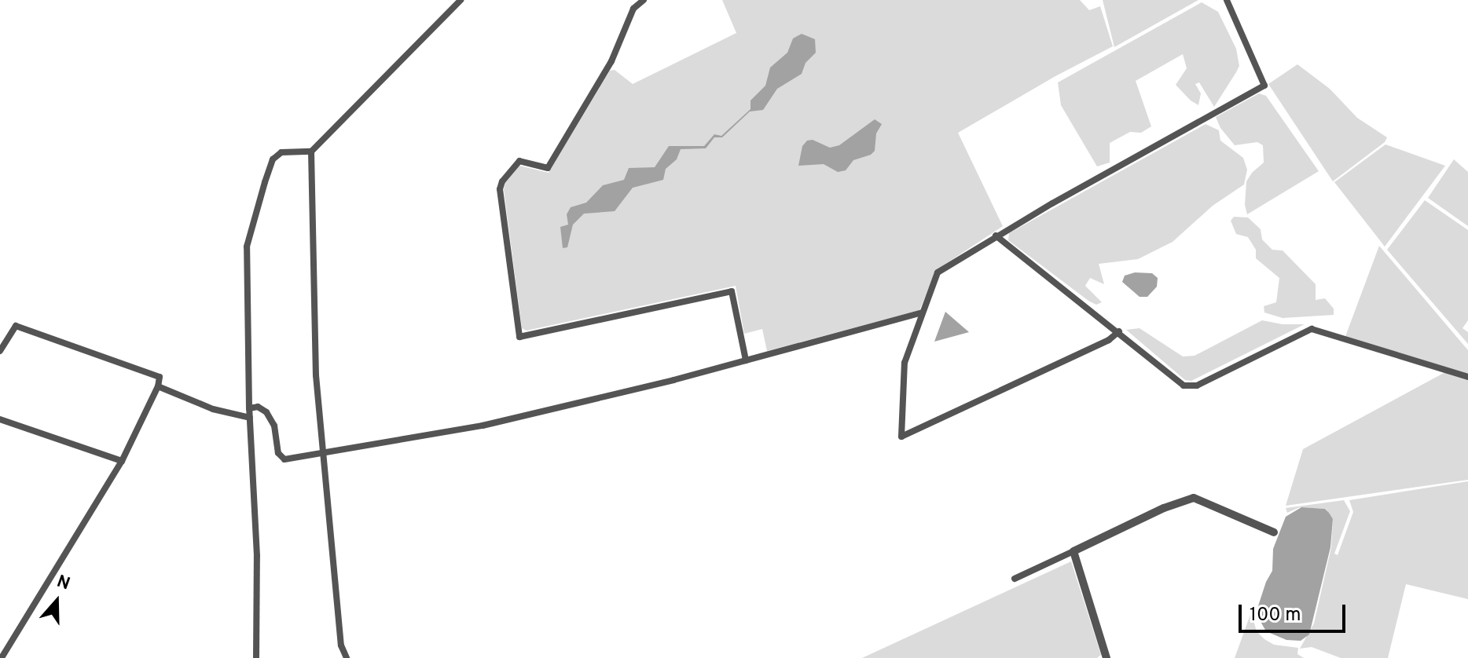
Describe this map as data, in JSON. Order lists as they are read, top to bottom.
{
  "scale_bar": "100 m",
  "north": "top"
}
